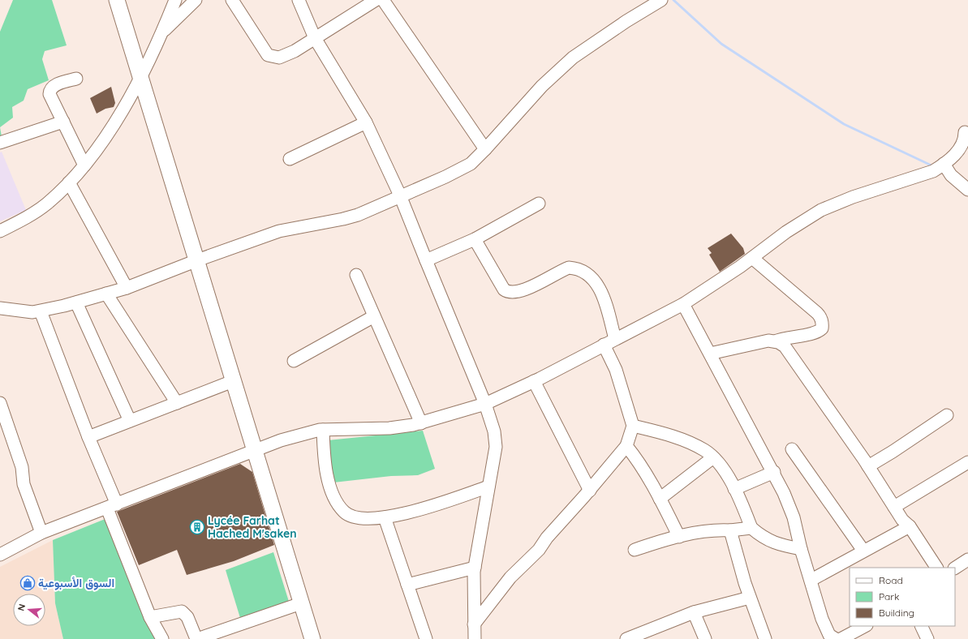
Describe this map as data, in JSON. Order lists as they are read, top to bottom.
{
  "places": {
    "building": ["Lycée Farhat Hached M'saken"],
    "shop": ["السوق اﻷسبوعية"]
  },
  "legend": ["Road", "Park", "Building"],
  "north": "left"
}
